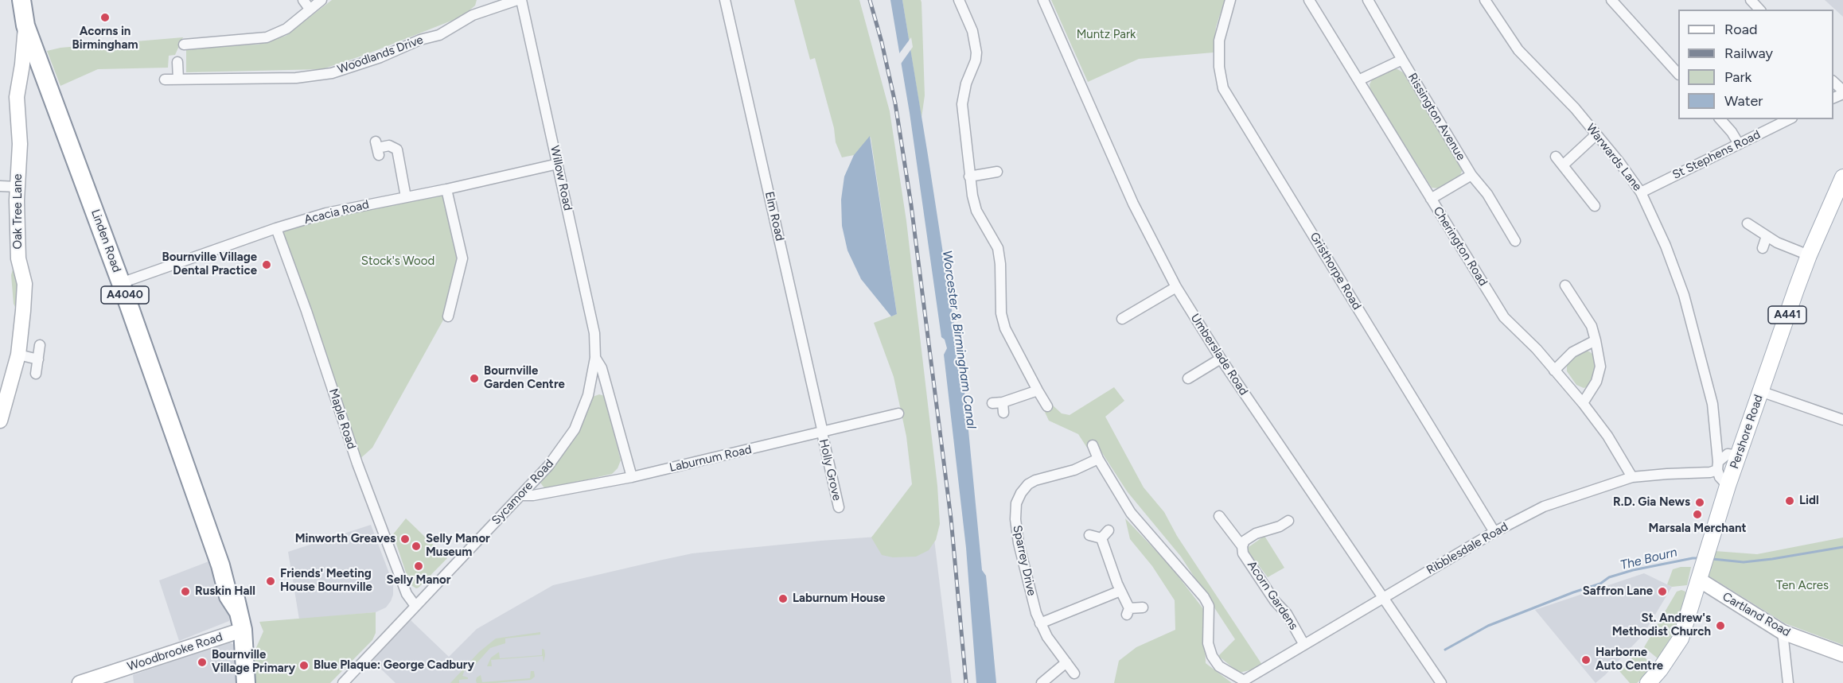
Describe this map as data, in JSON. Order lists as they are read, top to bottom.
{
  "streets": {
    "highway": ["Oak Tree Lane", "Linden Road", "A4040"],
    "main road": ["A441", "Pershore Road"],
    "street": [
      "Woodlands Drive",
      "Rissington Avenue",
      "St Stephens Road",
      "Warwards Lane",
      "Willow Road",
      "Acacia Road",
      "Elm Road",
      "Cherington Road",
      "Gristhorpe Road",
      "Umberslade Road",
      "Maple Road",
      "Laburnum Road",
      "Holly Grove",
      "Sycamore Road",
      "Ribblesdale Road",
      "Sparrey Drive",
      "Acorn Gardens",
      "Cartland Road",
      "Woodbrooke Road"
    ]
  },
  "crossings": [
    ["Rissington Avenue", "Cherington Road"],
    ["St Stephens Road", "Warwards Lane"],
    ["Warwards Lane", "Pershore Road"],
    ["Warwards Lane", "Ribblesdale Road"],
    ["Willow Road", "Acacia Road"],
    ["Willow Road", "Laburnum Road"],
    ["Willow Road", "Sycamore Road"],
    ["Oak Tree Lane", "Linden Road"],
    ["Acacia Road", "Linden Road"],
    ["Acacia Road", "Maple Road"],
    ["Elm Road", "Laburnum Road"],
    ["Elm Road", "Holly Grove"],
    ["Linden Road", "Woodbrooke Road"],
    ["Cherington Road", "Ribblesdale Road"],
    ["Gristhorpe Road", "Ribblesdale Road"],
    ["Umberslade Road", "Ribblesdale Road"],
    ["Maple Road", "Sycamore Road"],
    ["Pershore Road", "Ribblesdale Road"],
    ["Pershore Road", "Cartland Road"],
    ["Laburnum Road", "Holly Grove"],
    ["Laburnum Road", "Sycamore Road"],
    ["Ribblesdale Road", "Acorn Gardens"]
  ],
  "water": ["Worcester & Birmingham Canal", "The Bourn"],
  "parks": ["Muntz Park", "Stock's Wood", "Ten Acres"],
  "places": [
    "Acorns in Birmingham",
    "Bournville Village Dental Practice",
    "Bournville Garden Centre",
    "Lidl",
    "R.D. Gia News",
    "Marsala Merchant",
    "Minworth Greaves",
    "Selly Manor Museum",
    "Selly Manor",
    "Friends' Meeting House Bournville",
    "Ruskin Hall",
    "Saffron Lane",
    "Laburnum House",
    "St. Andrew's Methodist Church",
    "Harborne Auto Centre",
    "Bournville Village Primary",
    "Blue Plaque: George Cadbury"
  ],
  "legend": [
    "Road",
    "Railway",
    "Park",
    "Water"
  ]
}
